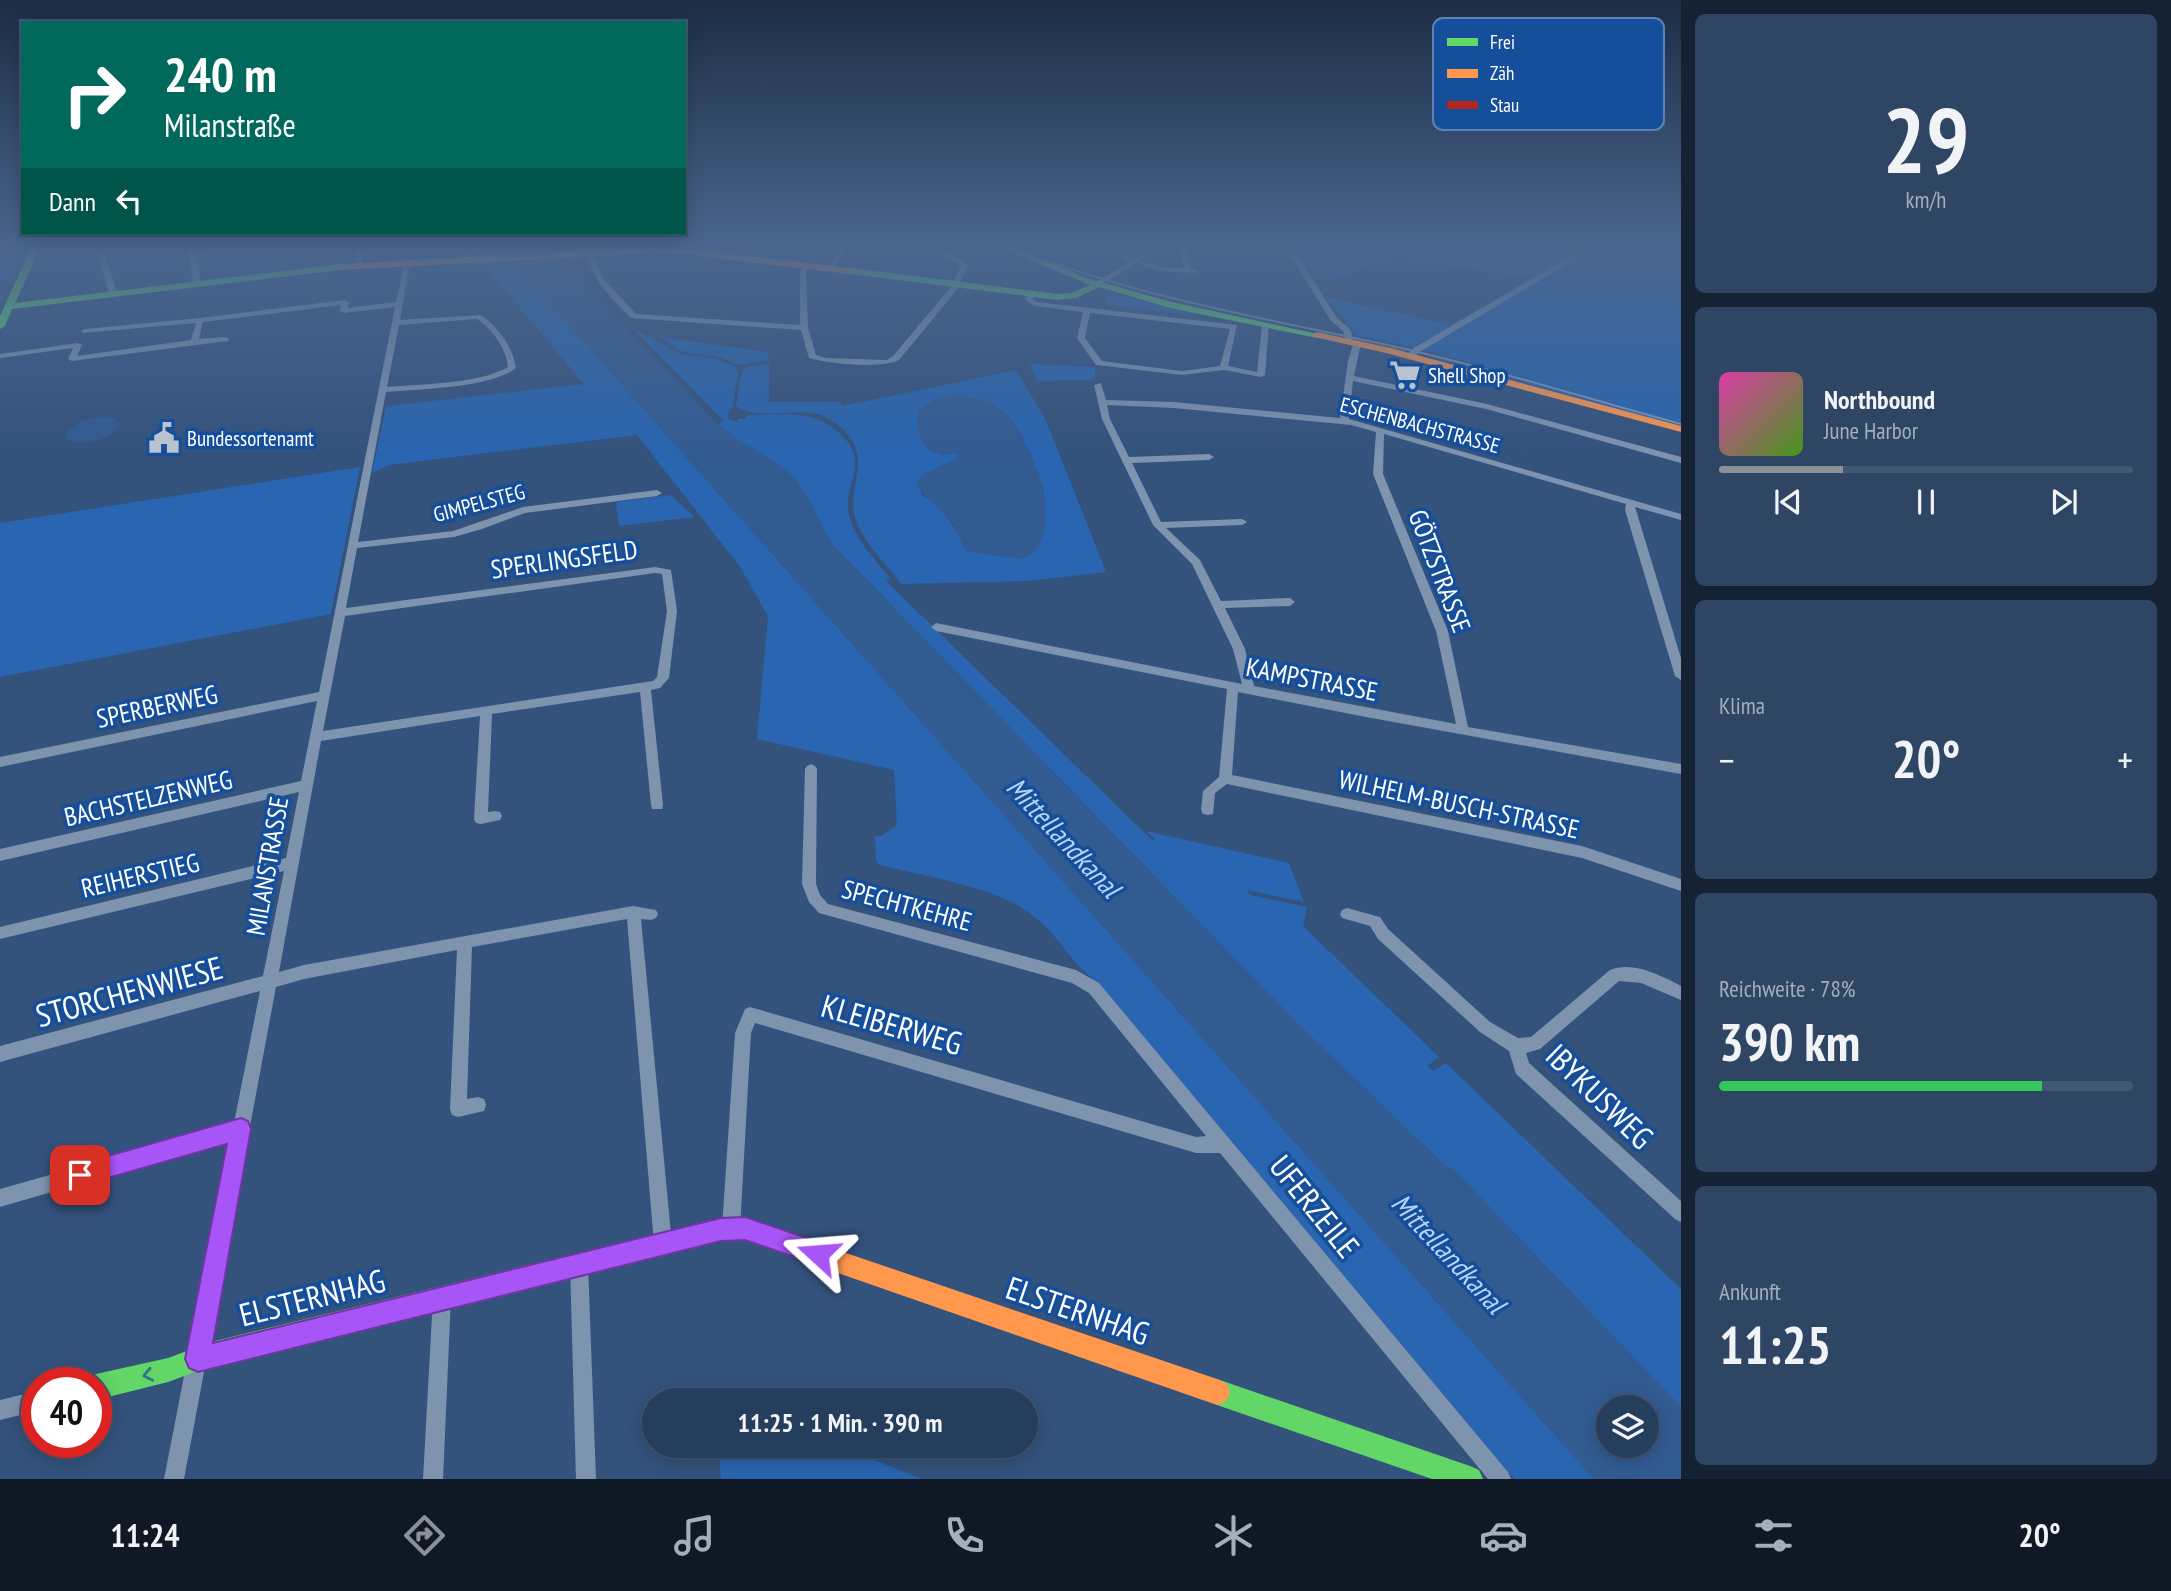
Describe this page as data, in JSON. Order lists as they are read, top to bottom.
{
  "streets": {
    "main road": ["ELSTERNHAG"],
    "street": [
      "ESCHENBACHSTRASSE",
      "GIMPELSTEG",
      "SPERLINGSFELD",
      "GÖTZSTRASSE",
      "KAMPSTRASSE",
      "SPERBERWEG",
      "BACHSTELZENWEG",
      "WILHELM-BUSCH-STRASSE",
      "MILANSTRASSE",
      "REIHERSTIEG",
      "SPECHTKEHRE",
      "STORCHENWIESE",
      "KLEIBERWEG",
      "IBYKUSWEG",
      "UFERZEILE"
    ]
  },
  "crossings": [
    ["ESCHENBACHSTRASSE", "GÖTZSTRASSE"],
    ["GIMPELSTEG", "MILANSTRASSE"],
    ["SPERLINGSFELD", "MILANSTRASSE"],
    ["GÖTZSTRASSE", "KAMPSTRASSE"],
    ["SPERBERWEG", "MILANSTRASSE"],
    ["BACHSTELZENWEG", "MILANSTRASSE"],
    ["MILANSTRASSE", "REIHERSTIEG"],
    ["MILANSTRASSE", "STORCHENWIESE"],
    ["MILANSTRASSE", "ELSTERNHAG"],
    ["SPECHTKEHRE", "UFERZEILE"],
    ["KLEIBERWEG", "UFERZEILE"],
    ["KLEIBERWEG", "ELSTERNHAG"]
  ],
  "water": ["Mittellandkanal"],
  "places": {
    "supermarket": ["Shell Shop"],
    "public building": ["Bundessortenamt"]
  },
  "legend": ["Frei", "Zäh", "Stau"],
  "page": {
    "tile": [
      ["29", "km/h"],
      "Klima",
      ["Reichweite · 78%", "390 km"],
      ["Ankunft", "11:25"]
    ],
    "turn": ["240 m", "Milanstraße"],
    "then": "Dann",
    "song": ["Northbound", "June Harbor"],
    "heat": ["−", "20°", "+"],
    "limit": "40",
    "trip": "11:25 · 1 Min. · 390 m",
    "tabs": ["11:24", "20°"]
  }
}
